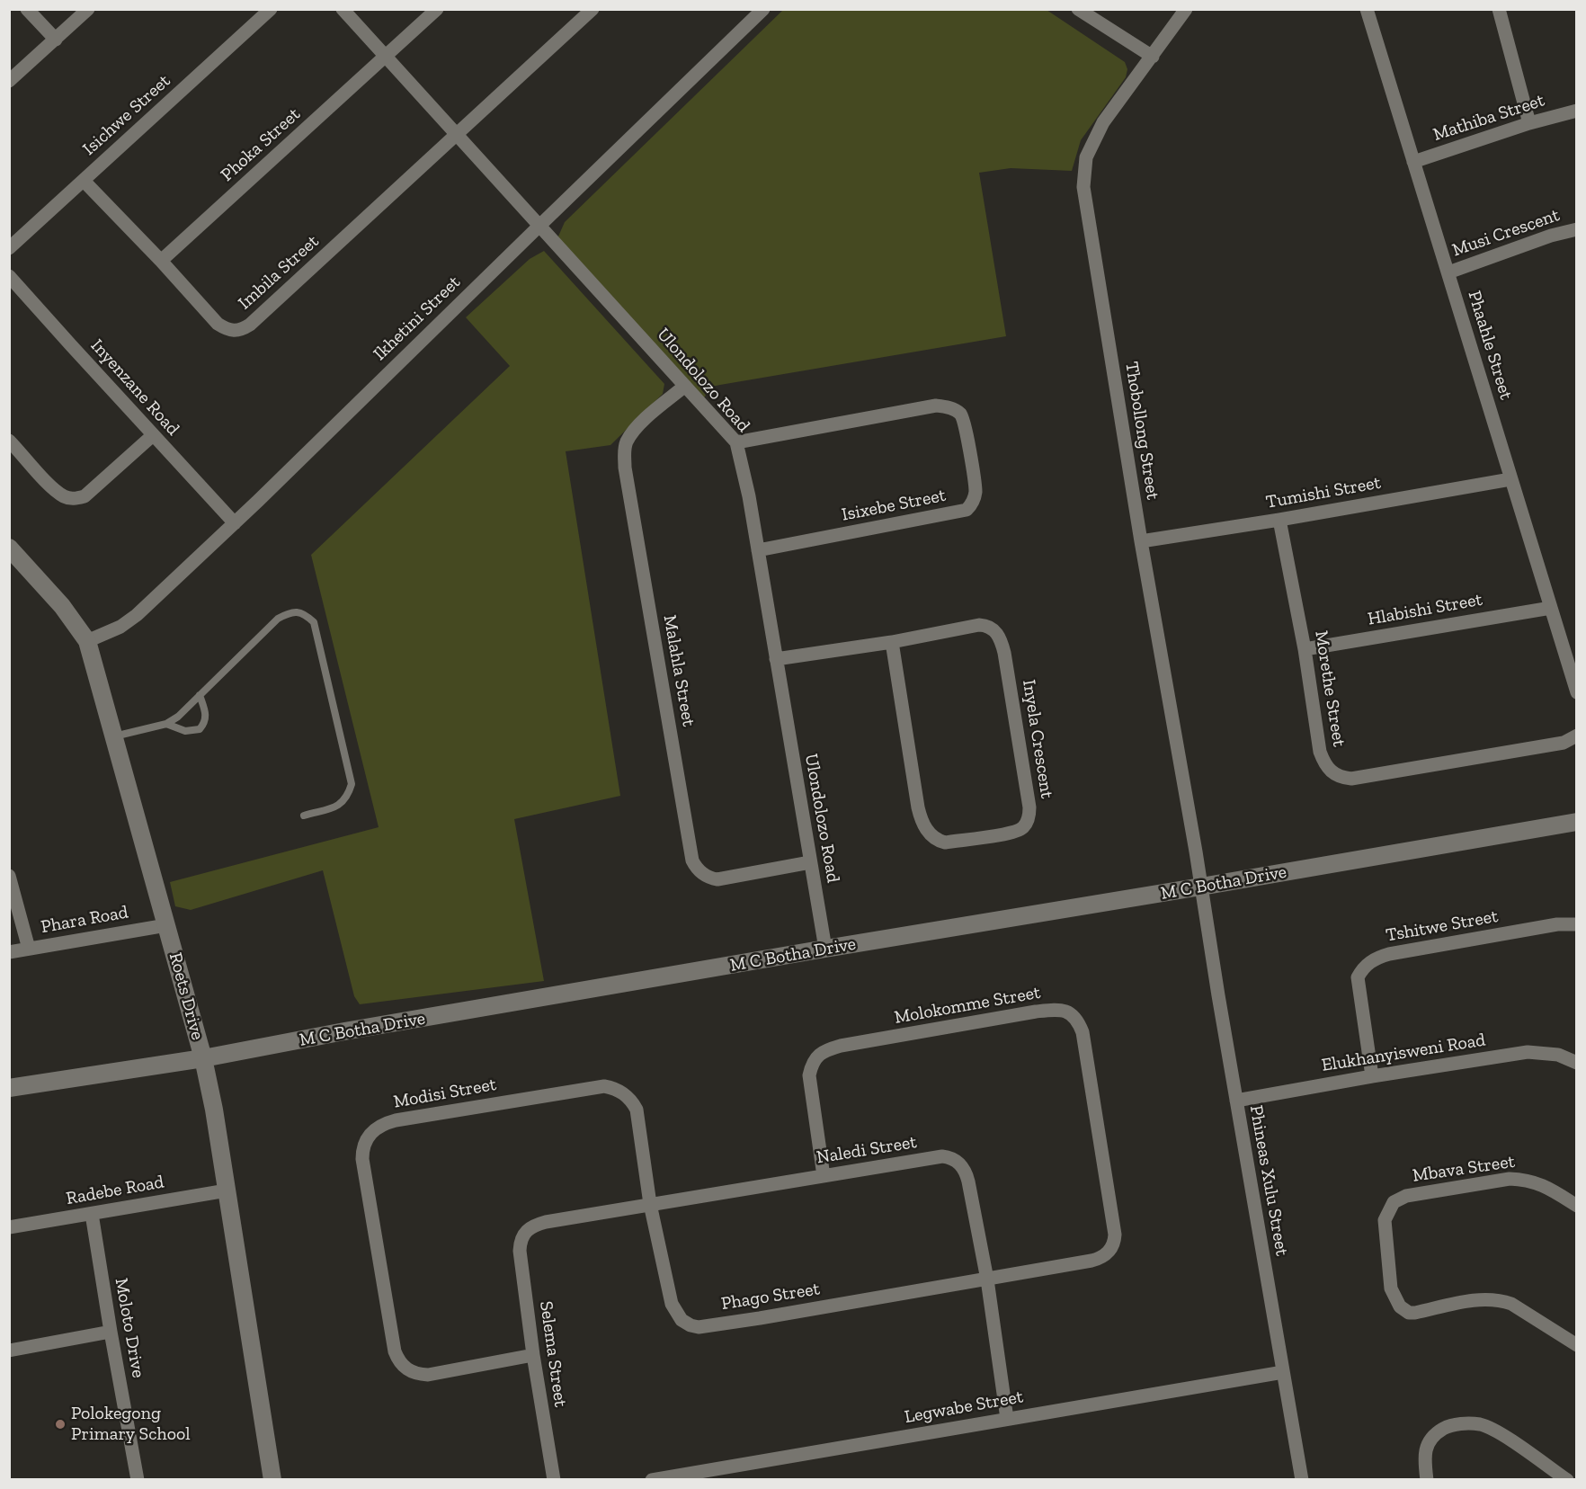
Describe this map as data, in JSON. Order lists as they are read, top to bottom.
{
  "streets": {
    "street": [
      "Isichwe Street",
      "Mathiba Street",
      "Phoka Street",
      "Musi Crescent",
      "Imbila Street",
      "Ikhetini Street",
      "Phaahle Street",
      "Ulondolozo Road",
      "Inyenzane Road",
      "Thobollong Street",
      "Tumishi Street",
      "Isixebe Street",
      "Hlabishi Street",
      "Malahla Street",
      "Morethe Street",
      "Inyela Crescent",
      "M C Botha Drive",
      "Phara Road",
      "Tshitwe Street",
      "Roets Drive",
      "Molokomme Street",
      "Elukhanyisweni Road",
      "Modisi Street",
      "Naledi Street",
      "Mbava Street",
      "Phineas Xulu Street",
      "Radebe Road",
      "Phago Street",
      "Moloto Drive",
      "Selema Street",
      "Legwabe Street"
    ]
  },
  "crossings": [
    ["Isichwe Street", "Imbila Street"],
    ["Mathiba Street", "Phaahle Street"],
    ["Phoka Street", "Imbila Street"],
    ["Phoka Street", "Ulondolozo Road"],
    ["Musi Crescent", "Phaahle Street"],
    ["Imbila Street", "Ulondolozo Road"],
    ["Ikhetini Street", "Ulondolozo Road"],
    ["Ikhetini Street", "Inyenzane Road"],
    ["Ikhetini Street", "Roets Drive"],
    ["Phaahle Street", "Tumishi Street"],
    ["Phaahle Street", "Hlabishi Street"],
    ["Ulondolozo Road", "Isixebe Street"],
    ["Ulondolozo Road", "Malahla Street"],
    ["Ulondolozo Road", "Inyela Crescent"],
    ["Ulondolozo Road", "M C Botha Drive"],
    ["Thobollong Street", "Tumishi Street"],
    ["Thobollong Street", "M C Botha Drive"],
    ["Thobollong Street", "Phineas Xulu Street"],
    ["Tumishi Street", "Morethe Street"],
    ["Hlabishi Street", "Morethe Street"],
    ["M C Botha Drive", "Roets Drive"],
    ["M C Botha Drive", "Phineas Xulu Street"],
    ["Phara Road", "Roets Drive"],
    ["Tshitwe Street", "Elukhanyisweni Road"],
    ["Roets Drive", "Radebe Road"],
    ["Molokomme Street", "Naledi Street"],
    ["Molokomme Street", "Phago Street"],
    ["Elukhanyisweni Road", "Phineas Xulu Street"],
    ["Modisi Street", "Naledi Street"],
    ["Modisi Street", "Phago Street"],
    ["Modisi Street", "Selema Street"],
    ["Naledi Street", "Phago Street"],
    ["Naledi Street", "Selema Street"],
    ["Naledi Street", "Legwabe Street"],
    ["Phineas Xulu Street", "Legwabe Street"],
    ["Radebe Road", "Moloto Drive"]
  ],
  "places": ["Polokegong Primary School"]
}
